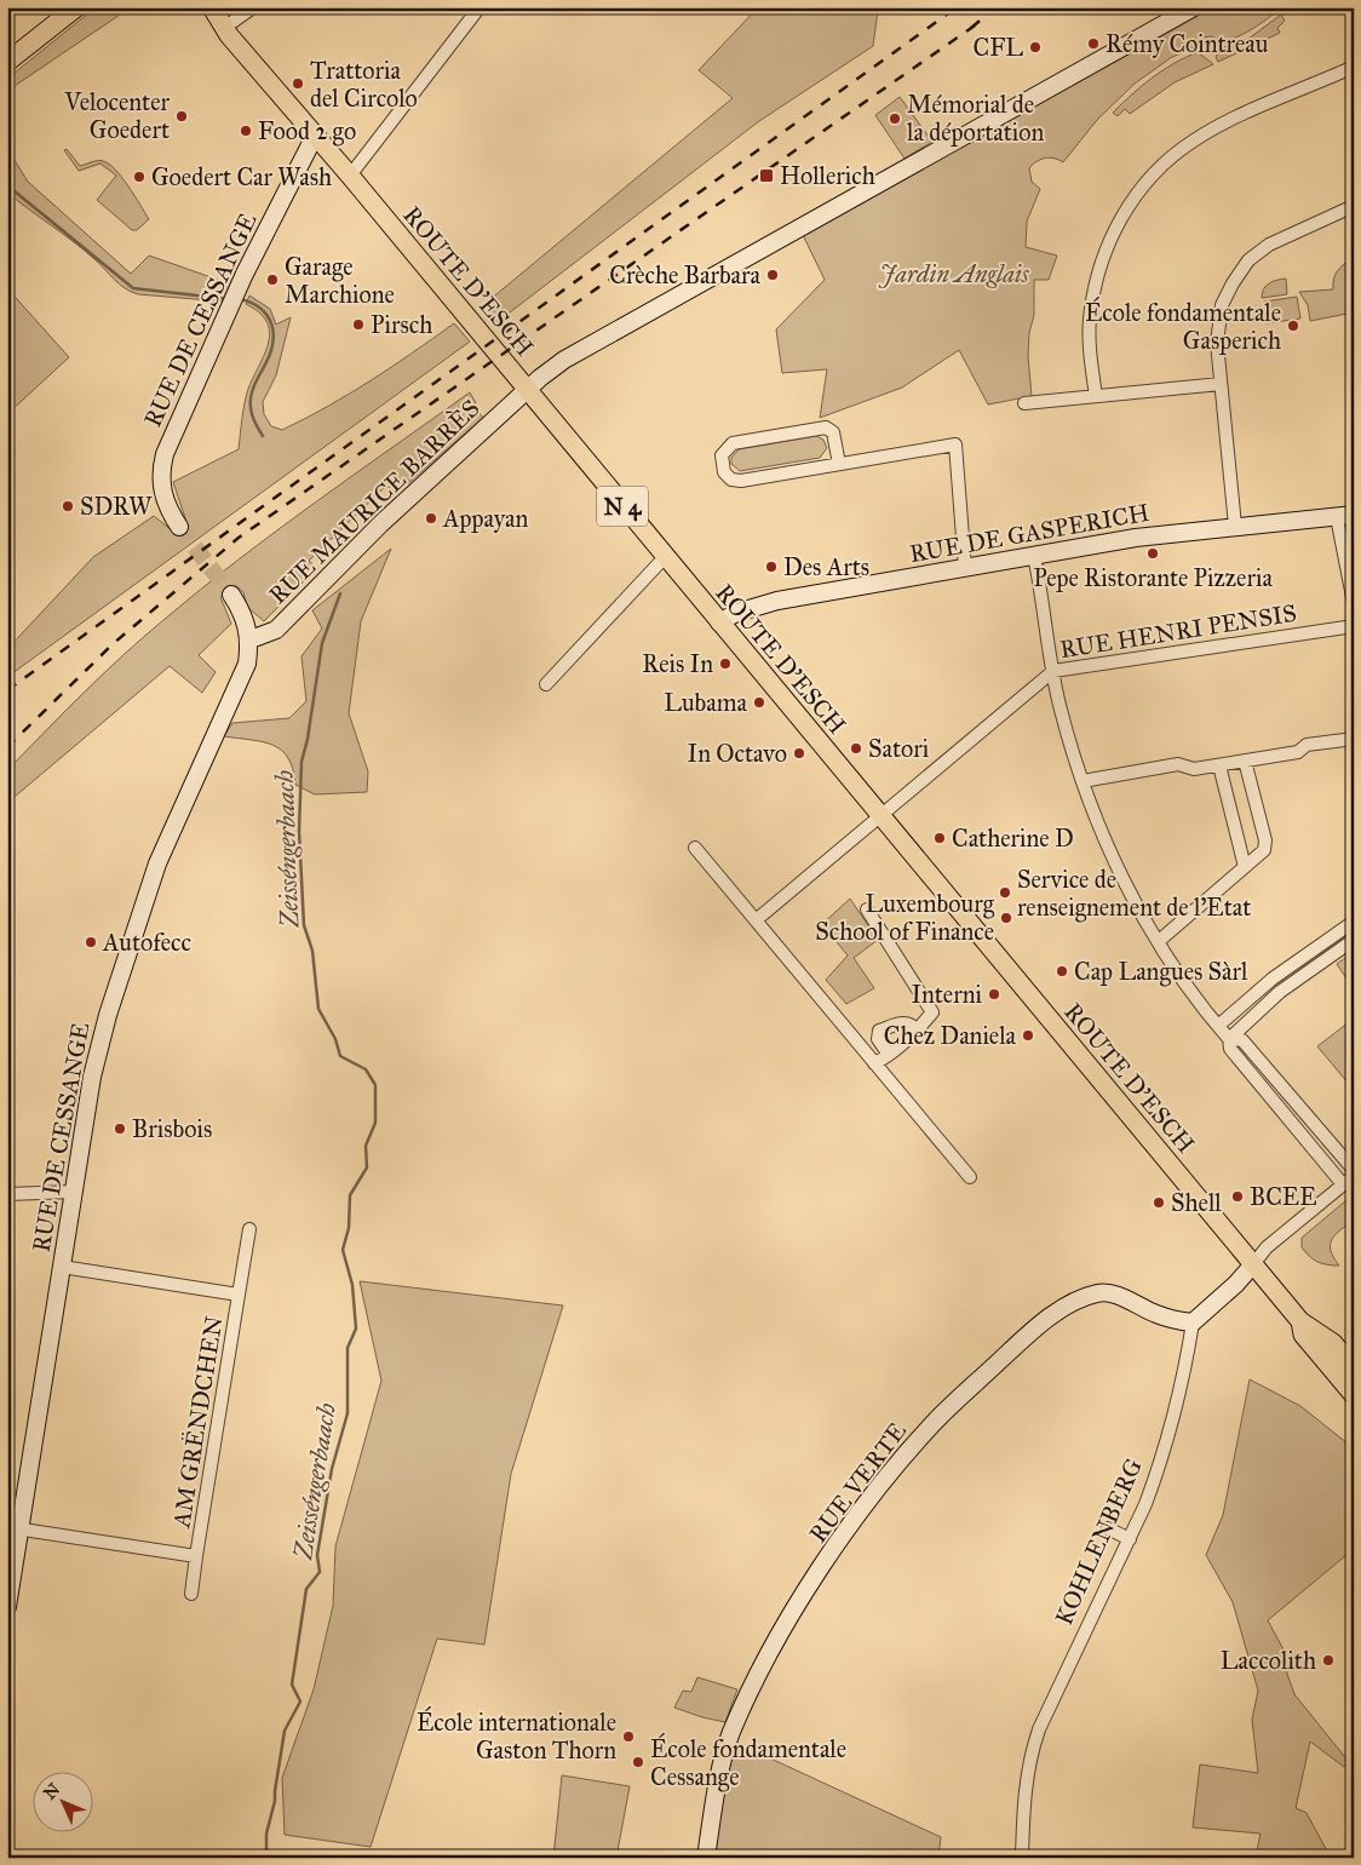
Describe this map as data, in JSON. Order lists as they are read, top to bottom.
{
  "streets": {
    "main road": ["ROUTE D'ESCH", "N 4"],
    "street": [
      "RUE DE CESSANGE",
      "RUE MAURICE BARRÈS",
      "RUE DE GASPERICH",
      "RUE HENRI PENSIS",
      "AM GRËNDCHEN",
      "RUE VERTE",
      "KOHLENBERG"
    ]
  },
  "crossings": [
    ["ROUTE D'ESCH", "RUE DE CESSANGE"],
    ["ROUTE D'ESCH", "RUE MAURICE BARRÈS"],
    ["ROUTE D'ESCH", "N 4"],
    ["ROUTE D'ESCH", "RUE DE GASPERICH"],
    ["ROUTE D'ESCH", "RUE HENRI PENSIS"],
    ["RUE DE CESSANGE", "RUE MAURICE BARRÈS"],
    ["RUE DE CESSANGE", "AM GRËNDCHEN"],
    ["RUE VERTE", "KOHLENBERG"]
  ],
  "water": ["Zeisséngerbaach"],
  "parks": ["Jardin Anglais"],
  "places": {
    "other": [
      "Rémy Cointreau",
      "CFL",
      "Trattoria del Circolo",
      "Velocenter Goedert",
      "Mémorial de la déportation",
      "Food 2 go",
      "Goedert Car Wash",
      "Crèche Barbara",
      "Garage Marchione",
      "Pirsch",
      "École fondamentale Gasperich",
      "SDRW",
      "Appayan",
      "Pepe Ristorante Pizzeria",
      "Des Arts",
      "Reis In",
      "Lubama",
      "Satori",
      "In Octavo",
      "Catherine D",
      "Service de renseignement de l'Etat",
      "Luxembourg School of Finance",
      "Autofecc",
      "Cap Langues Sàrl",
      "Interni",
      "Chez Daniela",
      "Brisbois",
      "BCEE",
      "Shell",
      "Laccolith",
      "École internationale Gaston Thorn",
      "École fondamentale Cessange"
    ],
    "transit": ["Hollerich"]
  },
  "north": "top left"
}
